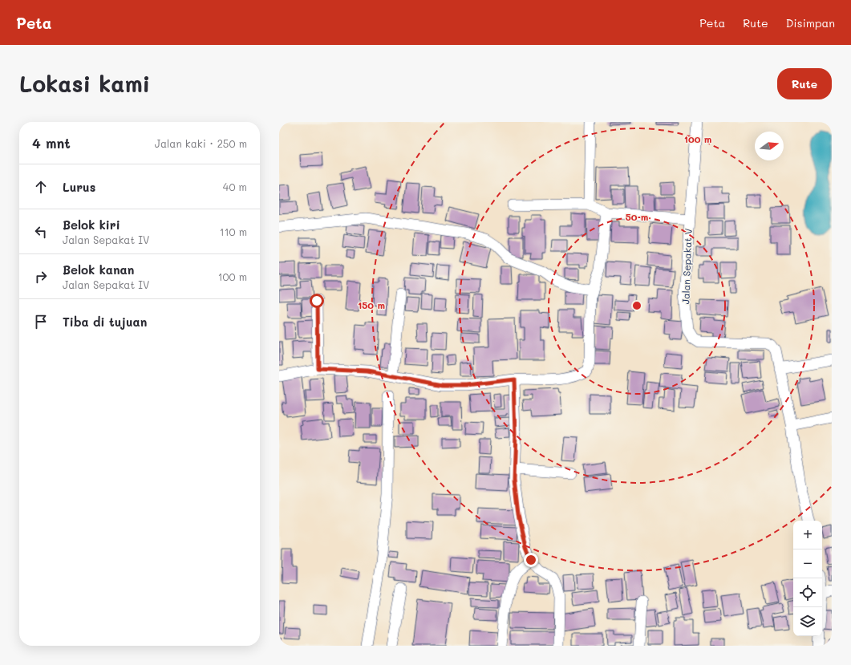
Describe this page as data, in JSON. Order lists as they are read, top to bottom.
{
  "streets": {
    "street": ["Jalan Sepakat V"]
  },
  "north": "right",
  "page": {
    "header": "Peta",
    "nav": ["Peta", "Rute", "Disimpan"],
    "buttons": "Rute",
    "title": "Lokasi kami",
    "heading": ["4 mnt", "Jalan kaki · 250 m"],
    "list": [
      ["Lurus", "40 m"],
      ["Belok kiri", "Jalan Sepakat IV", "110 m"],
      ["Belok kanan", "Jalan Sepakat IV", "100 m"],
      "Tiba di tujuan"
    ],
    "map_buttons": ["+", "−"]
  },
  "rings": ["100 m", "50 m", "150 m"]
}
